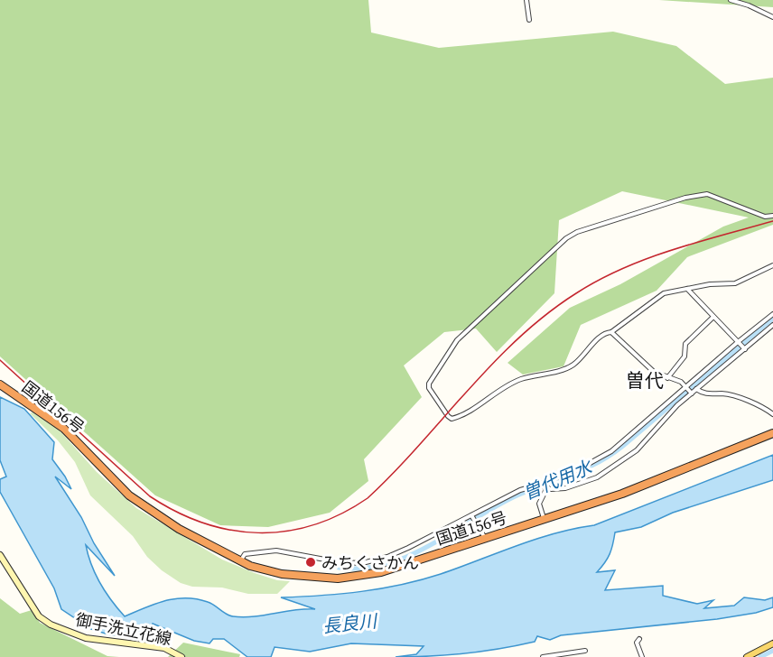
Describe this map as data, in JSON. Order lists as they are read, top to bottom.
{
  "streets": {
    "highway": ["国道156号"],
    "main road": ["御手洗立花線"]
  },
  "districts": ["曽代"],
  "water": ["曽代用水", "長良川"],
  "places": ["みちくさかん"]
}
